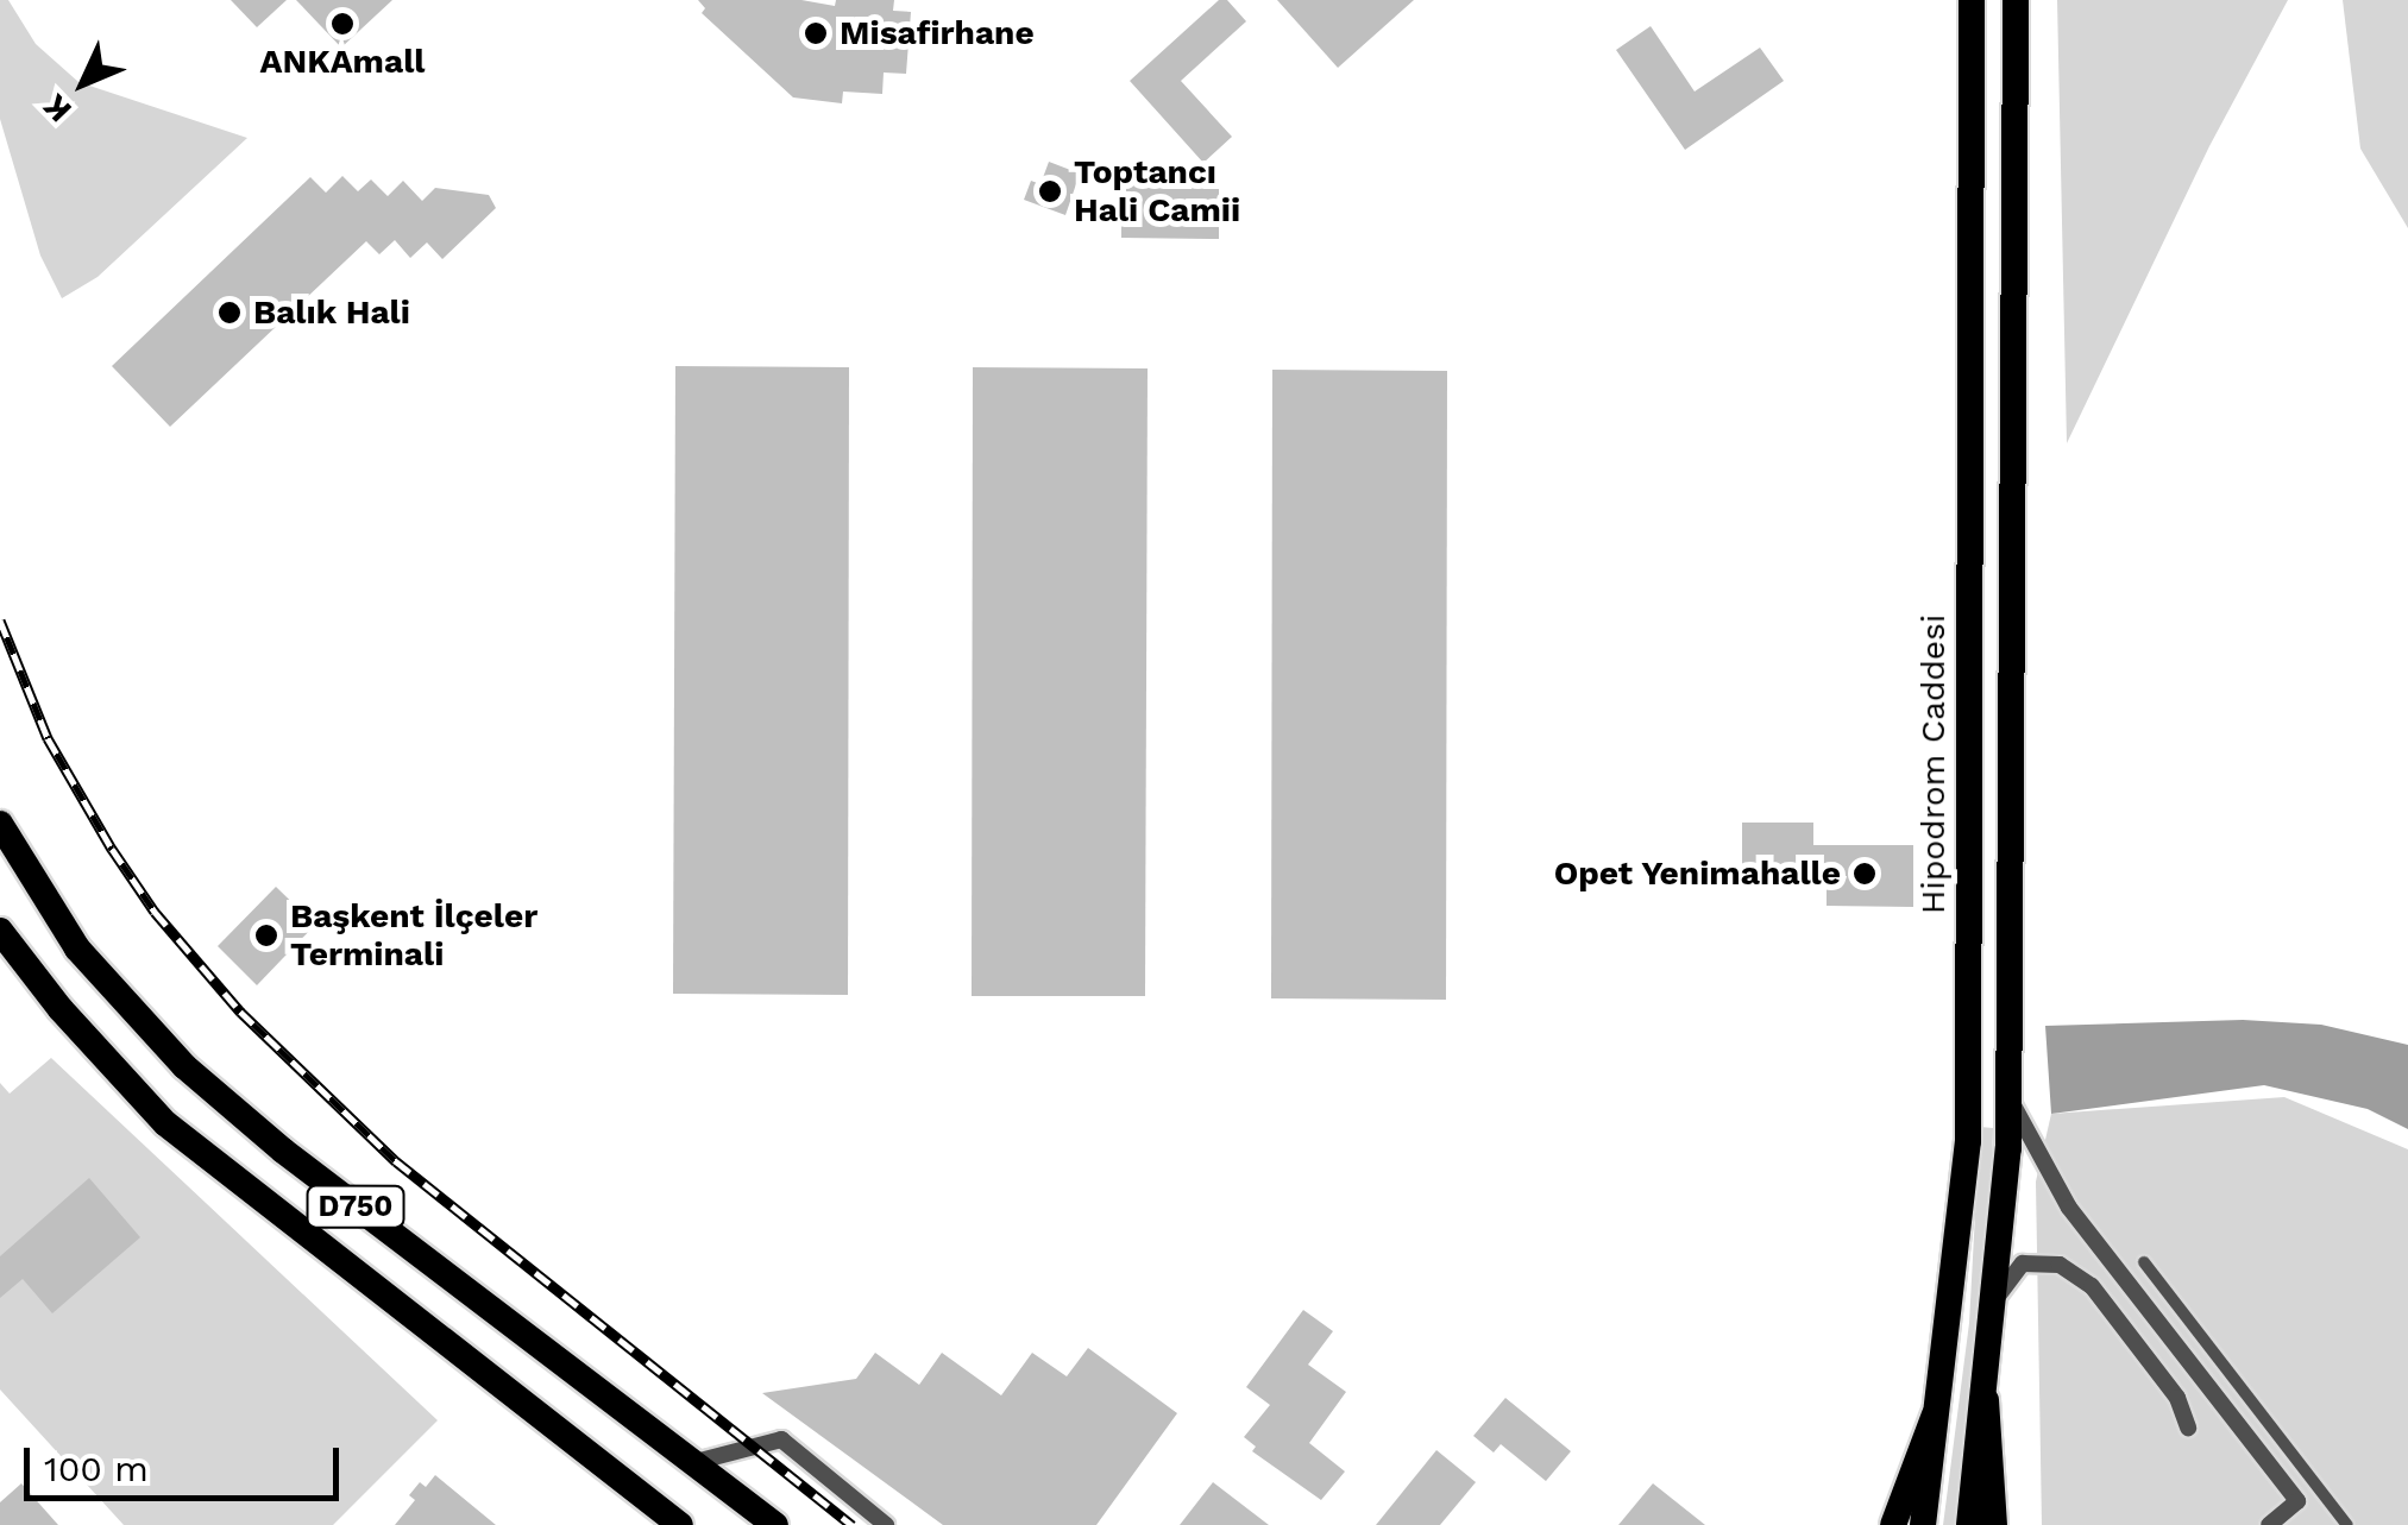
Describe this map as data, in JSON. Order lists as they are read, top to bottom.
{
  "streets": {
    "main road": ["Hipodrom Caddesi", "D750"]
  },
  "places": [
    "ANKAmall",
    "Misafirhane",
    "Toptancı Hali Camii",
    "Balık Hali",
    "Opet Yenimahalle",
    "Başkent İlçeler Terminali"
  ],
  "scale_bar": "100 m",
  "north": "bottom left"
}
